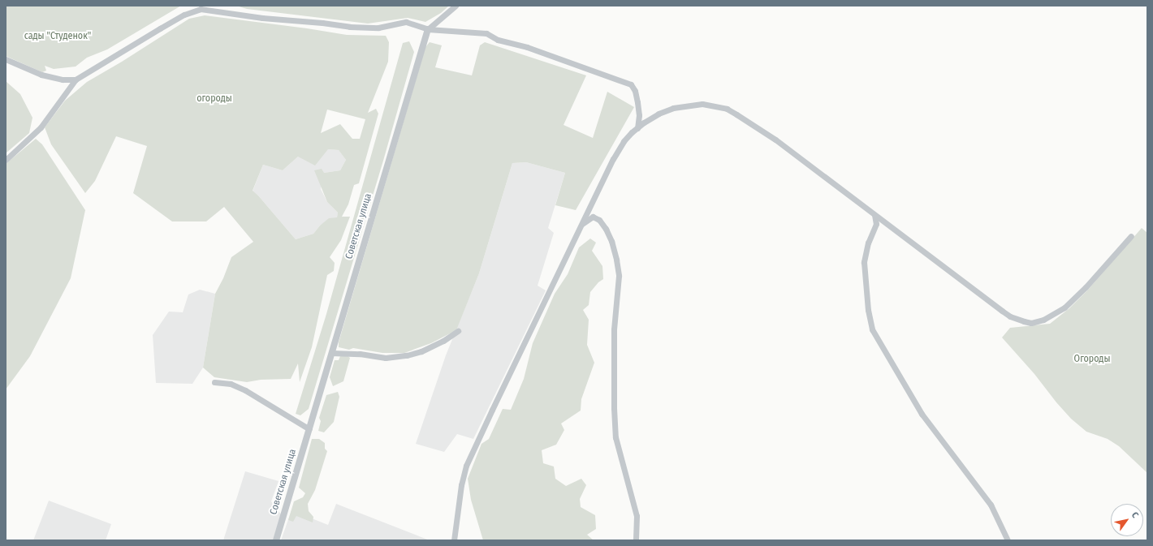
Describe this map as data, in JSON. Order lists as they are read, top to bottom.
{
  "streets": {
    "street": ["Советская улица"]
  },
  "parks": ["сады \"Студенок\"", "огороды", "Огороды"],
  "north": "top right"
}
